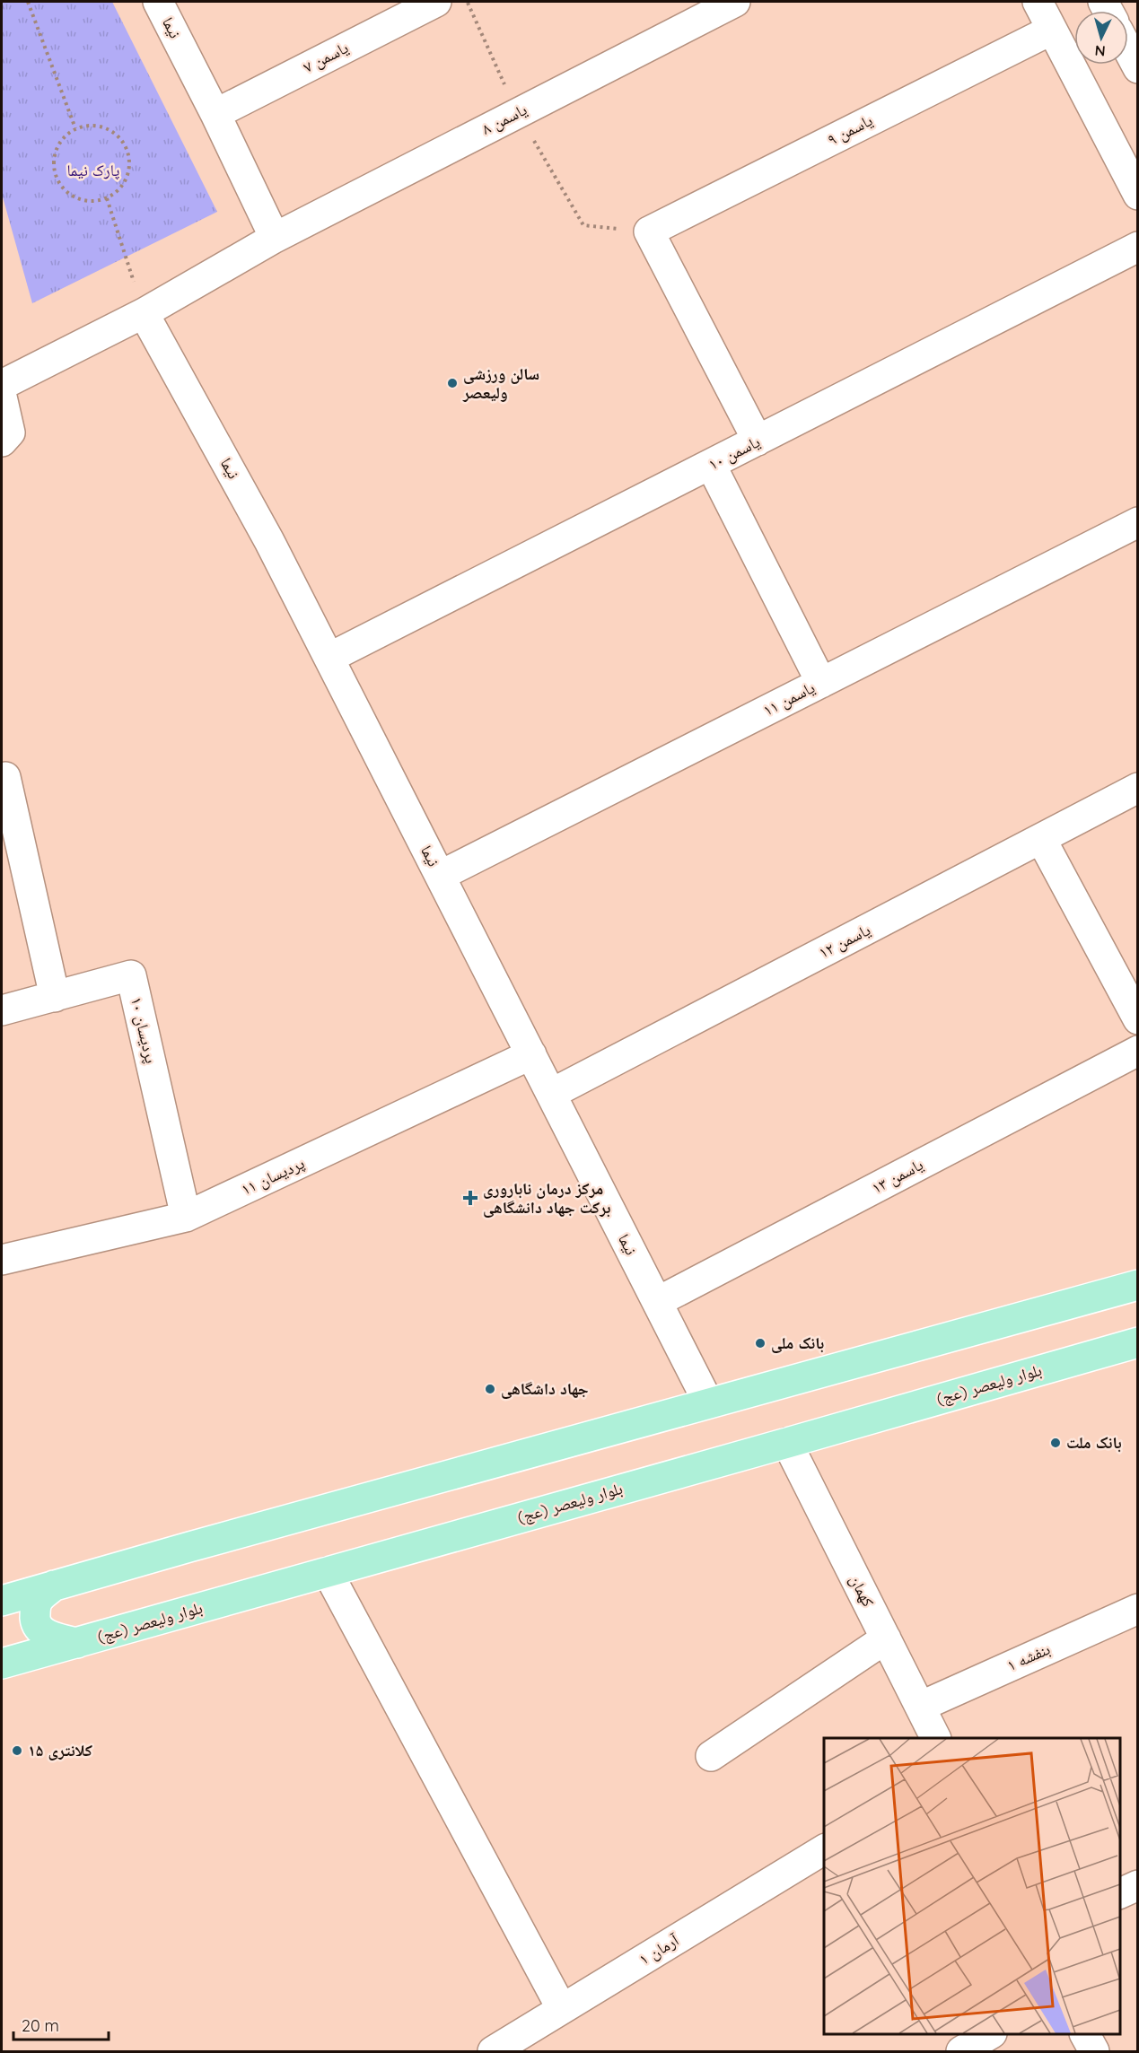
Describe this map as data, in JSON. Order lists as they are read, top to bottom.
{
  "streets": {
    "main road": ["بلوار ولیعصر (عج)"],
    "street": [
      "نیما",
      "یاسمن ۷",
      "یاسمن ۸",
      "یاسمن ۹",
      "یاسمن ۱۰",
      "یاسمن ۱۱",
      "یاسمن ۱۲",
      "پردیسان ۱۰",
      "پردیسان ۱۱",
      "یاسمن ۱۳",
      "کهمان",
      "بنفشه ۱",
      "آرمان ۱"
    ]
  },
  "crossings": [
    ["نیما", "یاسمن ۷"],
    ["نیما", "یاسمن ۸"],
    ["نیما", "یاسمن ۱۰"],
    ["نیما", "یاسمن ۱۱"],
    ["نیما", "یاسمن ۱۲"],
    ["نیما", "پردیسان ۱۱"],
    ["نیما", "یاسمن ۱۳"],
    ["یاسمن ۹", "یاسمن ۱۰"],
    ["پردیسان ۱۰", "پردیسان ۱۱"],
    ["بلوار ولیعصر (عج)", "کهمان"],
    ["کهمان", "بنفشه ۱"]
  ],
  "parks": ["پارک نیما"],
  "places": {
    "other": [
      "سالن ورزشی ولیعصر",
      "بانک ملی",
      "جهاد داشگاهی",
      "بانک ملت",
      "کلانتری ۱۵"
    ],
    "health": ["مرکز درمان ناباروری برکت جهاد دانشگاهی"]
  },
  "scale_bar": "20 m",
  "north": "bottom"
}
